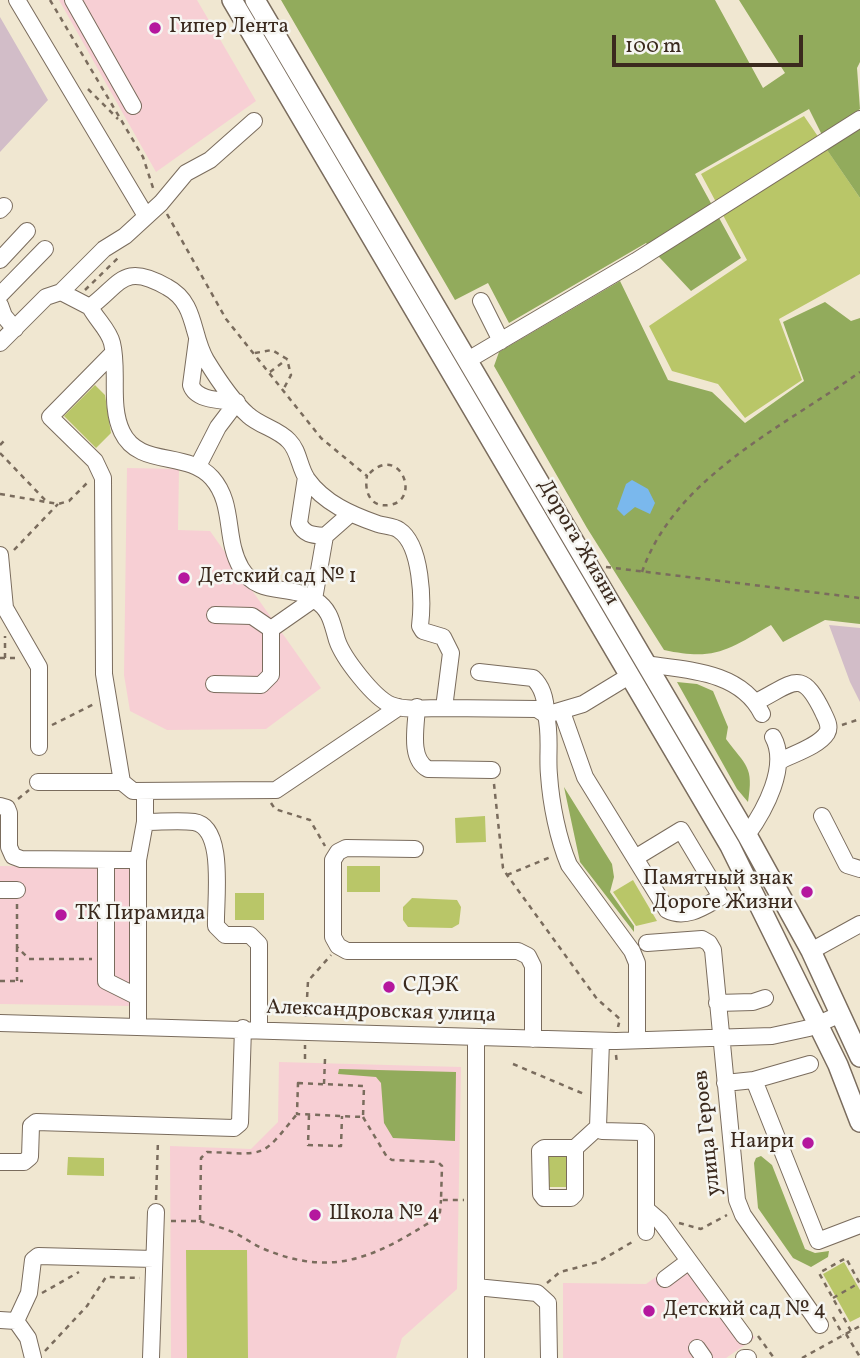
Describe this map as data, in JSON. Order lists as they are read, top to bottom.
{
  "streets": {
    "main road": ["Дорога Жизни"],
    "street": ["Александровская улица", "улица Героев"]
  },
  "crossings": [
    ["Дорога Жизни", "Александровская улица"],
    ["Александровская улица", "улица Героев"]
  ],
  "places": [
    "Гипер Лента",
    "Детский сад № 1",
    "Памятный знак Дороге Жизни",
    "ТК Пирамида",
    "СДЭК",
    "Наири",
    "Школа № 4",
    "Детский сад № 4"
  ],
  "scale_bar": "100 m"
}
